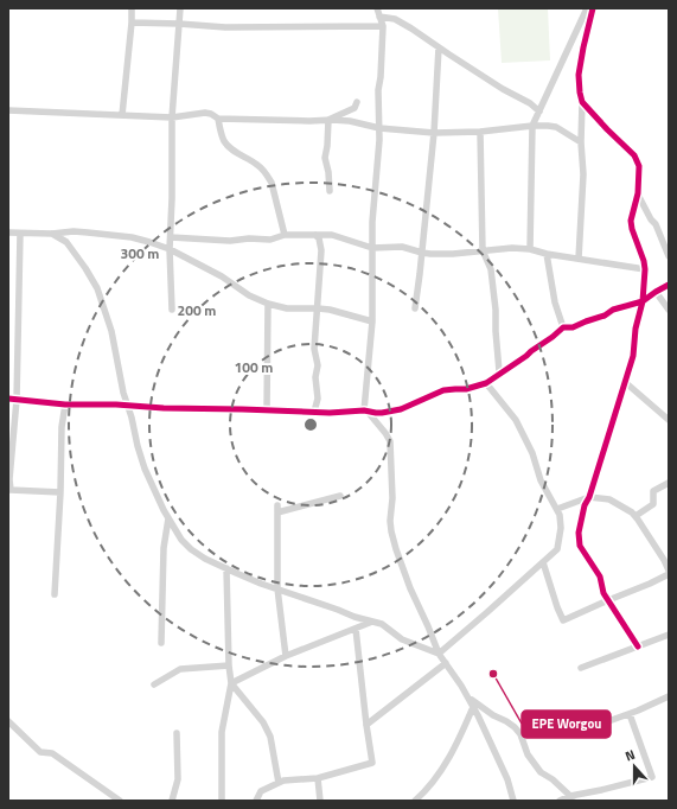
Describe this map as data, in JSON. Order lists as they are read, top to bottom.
{
  "places": ["EPE Worgou"],
  "north": "top",
  "rings": ["300 m", "200 m", "100 m"]
}
